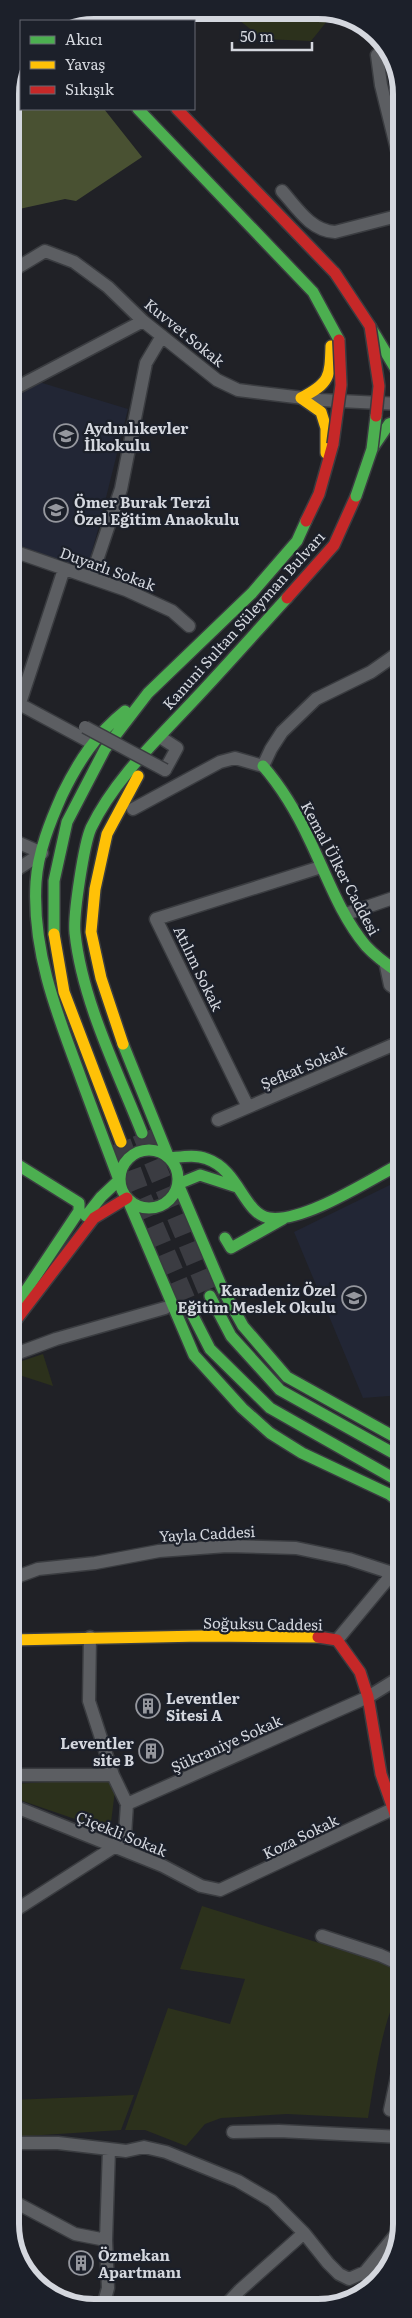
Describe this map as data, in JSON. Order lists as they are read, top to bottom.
{
  "streets": {
    "main road": ["Kanuni Sultan Süleyman Bulvarı", "Kemal Ülker Caddesi", "Soğuksu Caddesi"],
    "street": [
      "Kuvvet Sokak",
      "Duyarlı Sokak",
      "Atılım Sokak",
      "Şefkat Sokak",
      "Yayla Caddesi",
      "Şükraniye Sokak",
      "Çiçekli Sokak",
      "Koza Sokak"
    ]
  },
  "crossings": [
    ["Kemal Ülker Caddesi", "Atılım Sokak"],
    ["Atılım Sokak", "Şefkat Sokak"],
    ["Soğuksu Caddesi", "Şükraniye Sokak"],
    ["Soğuksu Caddesi", "Koza Sokak"],
    ["Çiçekli Sokak", "Koza Sokak"]
  ],
  "places": {
    "school or university": ["Aydınlıkevler İlkokulu", "Ömer Burak Terzi Özel Eğitim Anaokulu", "Karadeniz Özel Eğitim Meslek Okulu"],
    "building": ["Leventler Sitesi A", "Leventler site B", "Özmekan Apartmanı"]
  },
  "legend": ["Akıcı", "Yavaş", "Sıkışık"],
  "scale_bar": "50 m"
}
